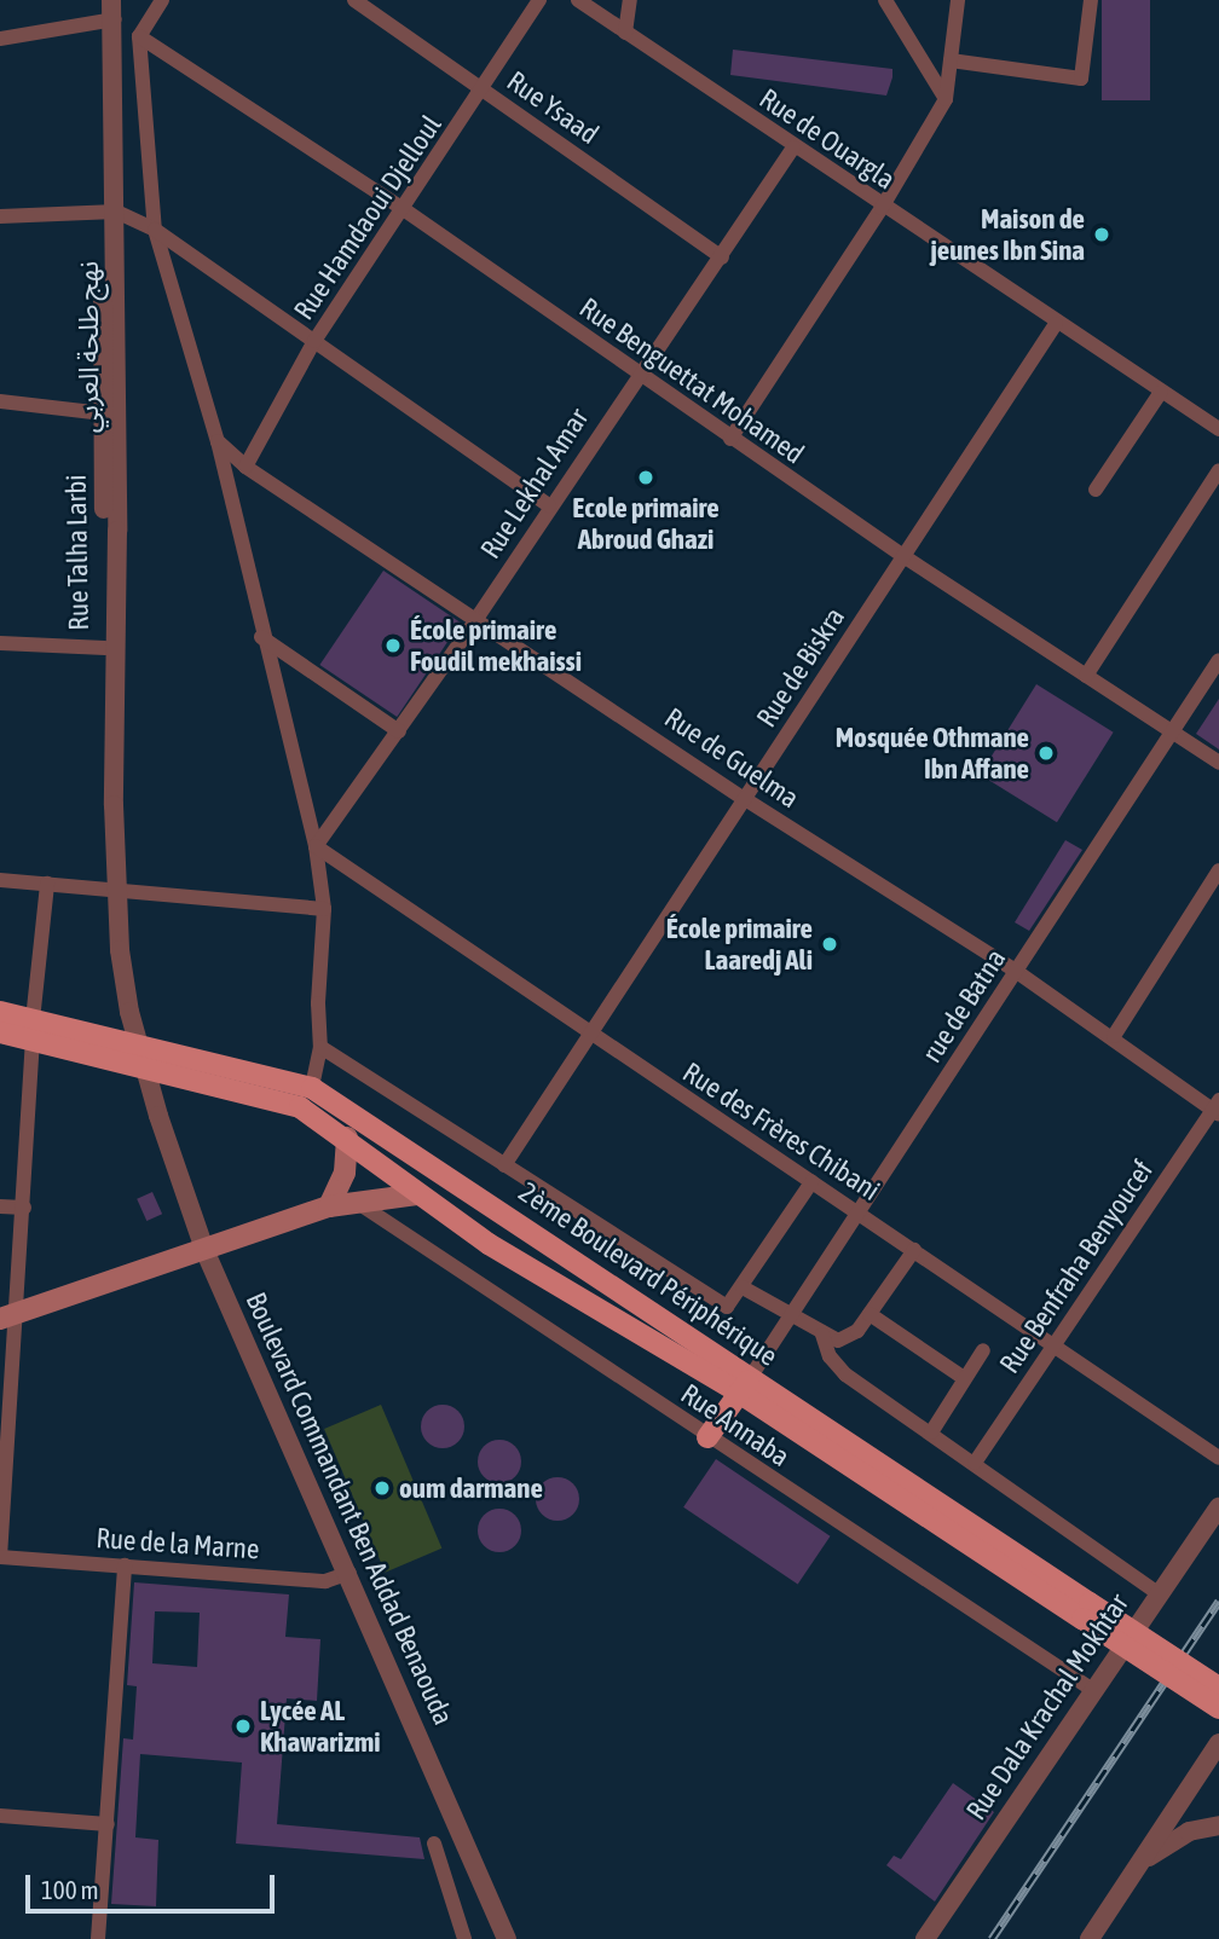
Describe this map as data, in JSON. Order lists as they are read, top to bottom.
{
  "streets": {
    "main road": ["2ème Boulevard Périphérique"],
    "street": [
      "Rue Ysaad",
      "Rue de Ouargla",
      "Rue Hamdaoui Djelloul",
      "نهج طلحة العربي",
      "Rue Benguettat Mohamed",
      "Rue Lekhal Amar",
      "Rue Talha Larbi",
      "Rue de Biskra",
      "Rue de Guelma",
      "rue de Batna",
      "Rue des Frères Chibani",
      "Rue Benfraha Benyoucef",
      "Rue Annaba",
      "Boulevard Commandant Ben Addad Benaouda",
      "Rue de la Marne",
      "Rue Dala Krachal Mokhtar"
    ]
  },
  "crossings": [
    ["Rue Ysaad", "Rue Hamdaoui Djelloul"],
    ["Rue Ysaad", "Rue Lekhal Amar"],
    ["Rue de Ouargla", "Rue Lekhal Amar"],
    ["Rue de Ouargla", "Rue de Biskra"],
    ["Rue Hamdaoui Djelloul", "Rue Benguettat Mohamed"],
    ["Rue Hamdaoui Djelloul", "Rue de Guelma"],
    ["نهج طلحة العربي", "Rue Talha Larbi"],
    ["نهج طلحة العربي", "2ème Boulevard Périphérique"],
    ["نهج طلحة العربي", "Boulevard Commandant Ben Addad Benaouda"],
    ["Rue Benguettat Mohamed", "Rue Lekhal Amar"],
    ["Rue Benguettat Mohamed", "Rue de Biskra"],
    ["Rue Benguettat Mohamed", "rue de Batna"],
    ["Rue Lekhal Amar", "Rue de Guelma"],
    ["Rue Lekhal Amar", "Rue des Frères Chibani"],
    ["Rue de Biskra", "Rue de Guelma"],
    ["Rue de Biskra", "Rue des Frères Chibani"],
    ["Rue de Guelma", "rue de Batna"],
    ["Rue de Guelma", "Rue Benfraha Benyoucef"],
    ["rue de Batna", "Rue des Frères Chibani"],
    ["rue de Batna", "2ème Boulevard Périphérique"],
    ["Rue des Frères Chibani", "Rue Benfraha Benyoucef"],
    ["2ème Boulevard Périphérique", "Boulevard Commandant Ben Addad Benaouda"],
    ["Rue Annaba", "Rue Dala Krachal Mokhtar"],
    ["Boulevard Commandant Ben Addad Benaouda", "Rue de la Marne"]
  ],
  "places": [
    "Maison de jeunes Ibn Sina",
    "Ecole primaire Abroud Ghazi",
    "École primaire Foudil mekhaissi",
    "Mosquée Othmane Ibn Affane",
    "École primaire Laaredj Ali",
    "oum darmane",
    "Lycée AL Khawarizmi"
  ],
  "scale_bar": "100 m"
}
